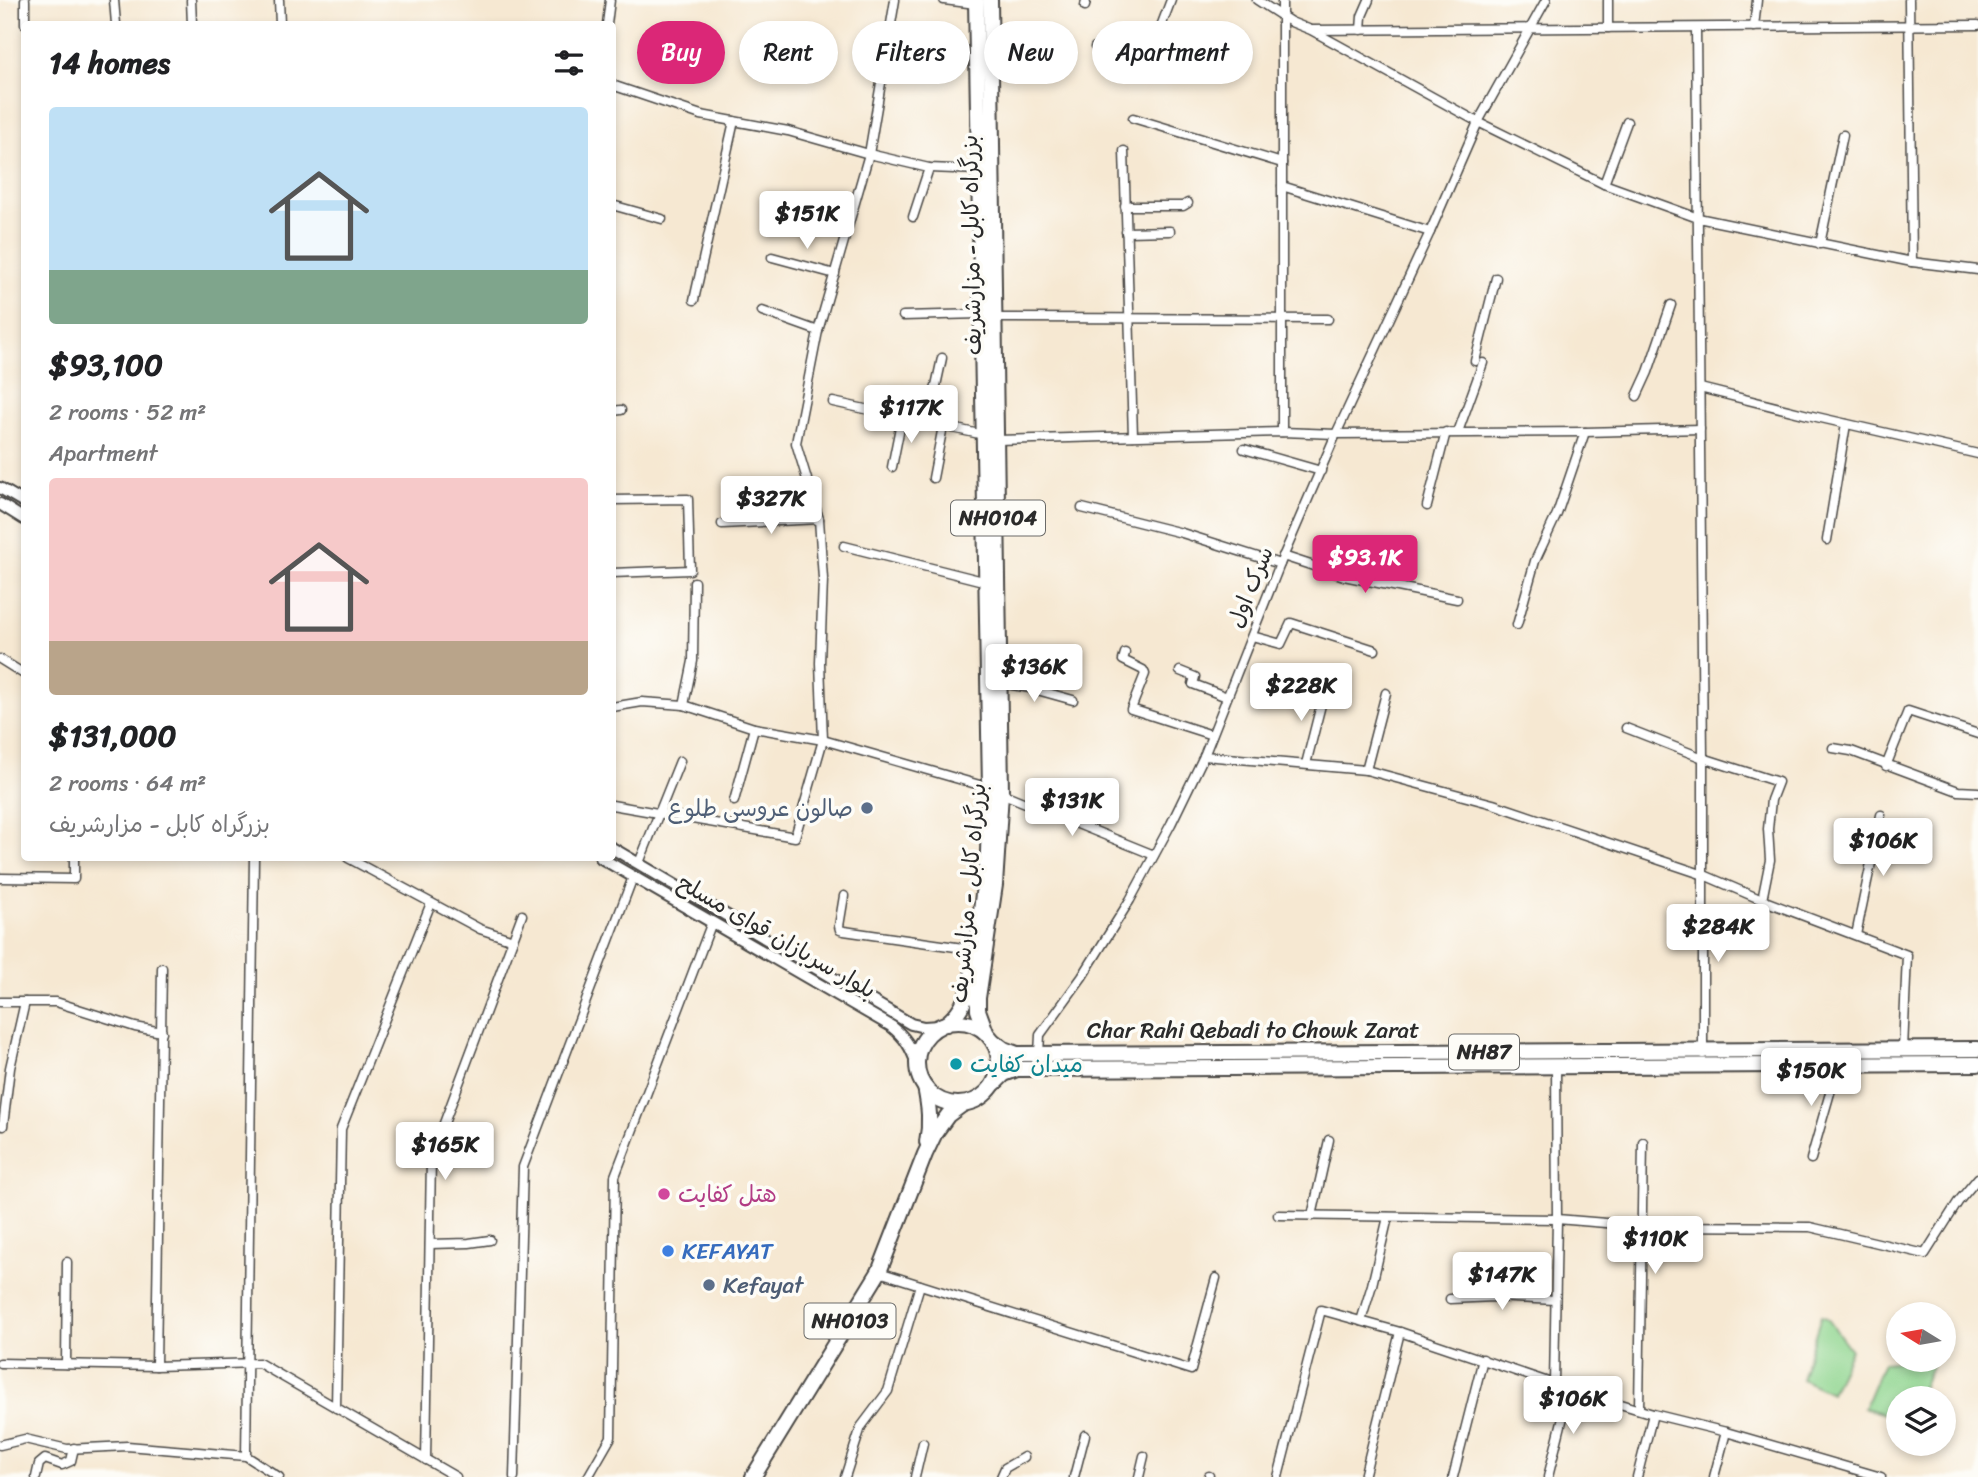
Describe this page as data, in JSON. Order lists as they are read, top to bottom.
{
  "streets": {
    "highway": [
      "بزرگراه کابل - مزارشریف",
      "NH0104",
      "Char Rahi Qebadi to Chowk Zarat",
      "NH87",
      "NH0103"
    ],
    "main road": ["بلوار سربازان قوای مسلح"],
    "street": ["سرک اول"]
  },
  "crossings": [
    ["بزرگراه کابل - مزارشریف", "بلوار سربازان قوای مسلح"],
    ["بزرگراه کابل - مزارشریف", "Char Rahi Qebadi to Chowk Zarat"],
    ["بزرگراه کابل - مزارشریف", "NH0103"],
    ["سرک اول", "Char Rahi Qebadi to Chowk Zarat"],
    ["بلوار سربازان قوای مسلح", "Char Rahi Qebadi to Chowk Zarat"],
    ["بلوار سربازان قوای مسلح", "NH0103"],
    ["Char Rahi Qebadi to Chowk Zarat", "NH0103"]
  ],
  "places": [
    "صالون عروسی طلوع",
    "میدان کفایت",
    "هتل کفایت",
    "KEFAYAT",
    "Kefayat"
  ],
  "north": "left",
  "page": {
    "chip": [
      "Buy",
      "Rent",
      "Filters",
      "New",
      "Apartment"
    ],
    "heading": "14 homes",
    "list": [
      {
        "name": "$93,100",
        "note": "2 rooms · 52 m² · Apartment"
      },
      {
        "name": "$131,000",
        "note": "2 rooms · 64 m² · بزرگراه کابل - مزارشریف"
      }
    ],
    "price": [
      "$151K",
      "$117K",
      "$327K",
      "$93.1K",
      "$136K",
      "$228K",
      "$131K",
      "$106K",
      "$284K",
      "$150K",
      "$165K",
      "$110K",
      "$147K",
      "$106K"
    ]
  }
}
